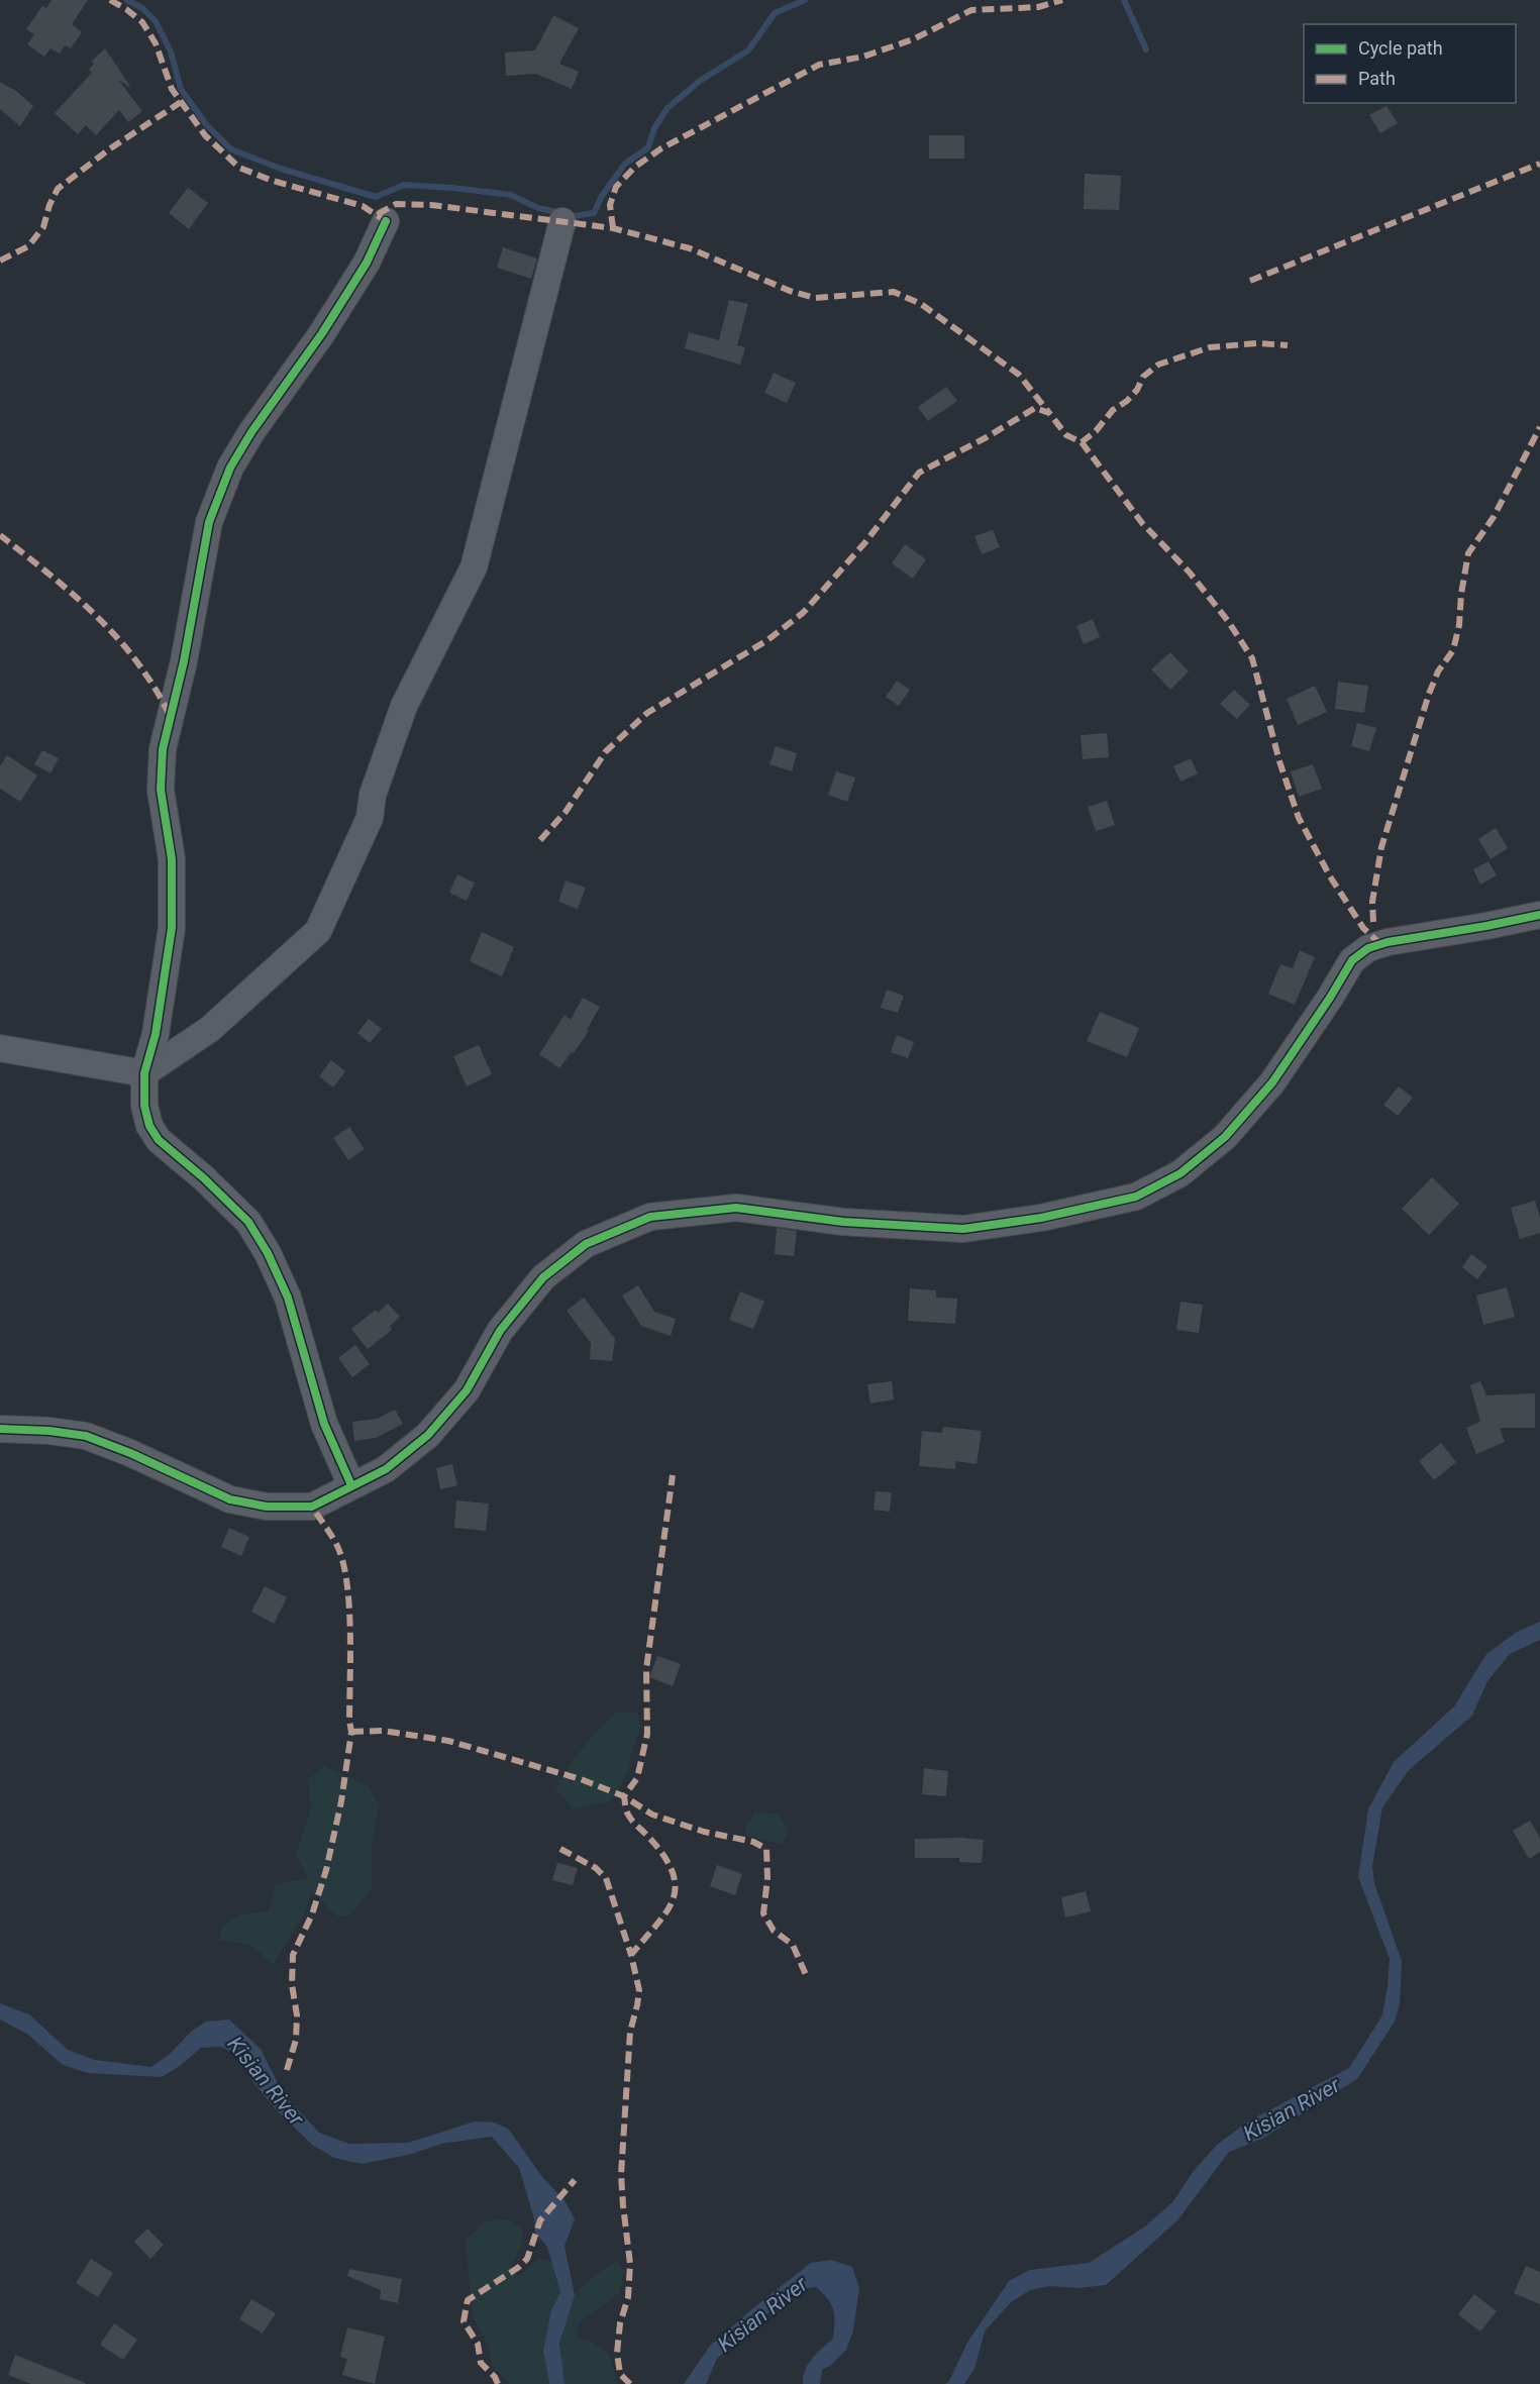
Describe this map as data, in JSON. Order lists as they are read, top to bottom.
{
  "water": ["Kisian River"],
  "legend": ["Cycle path", "Path"]
}
